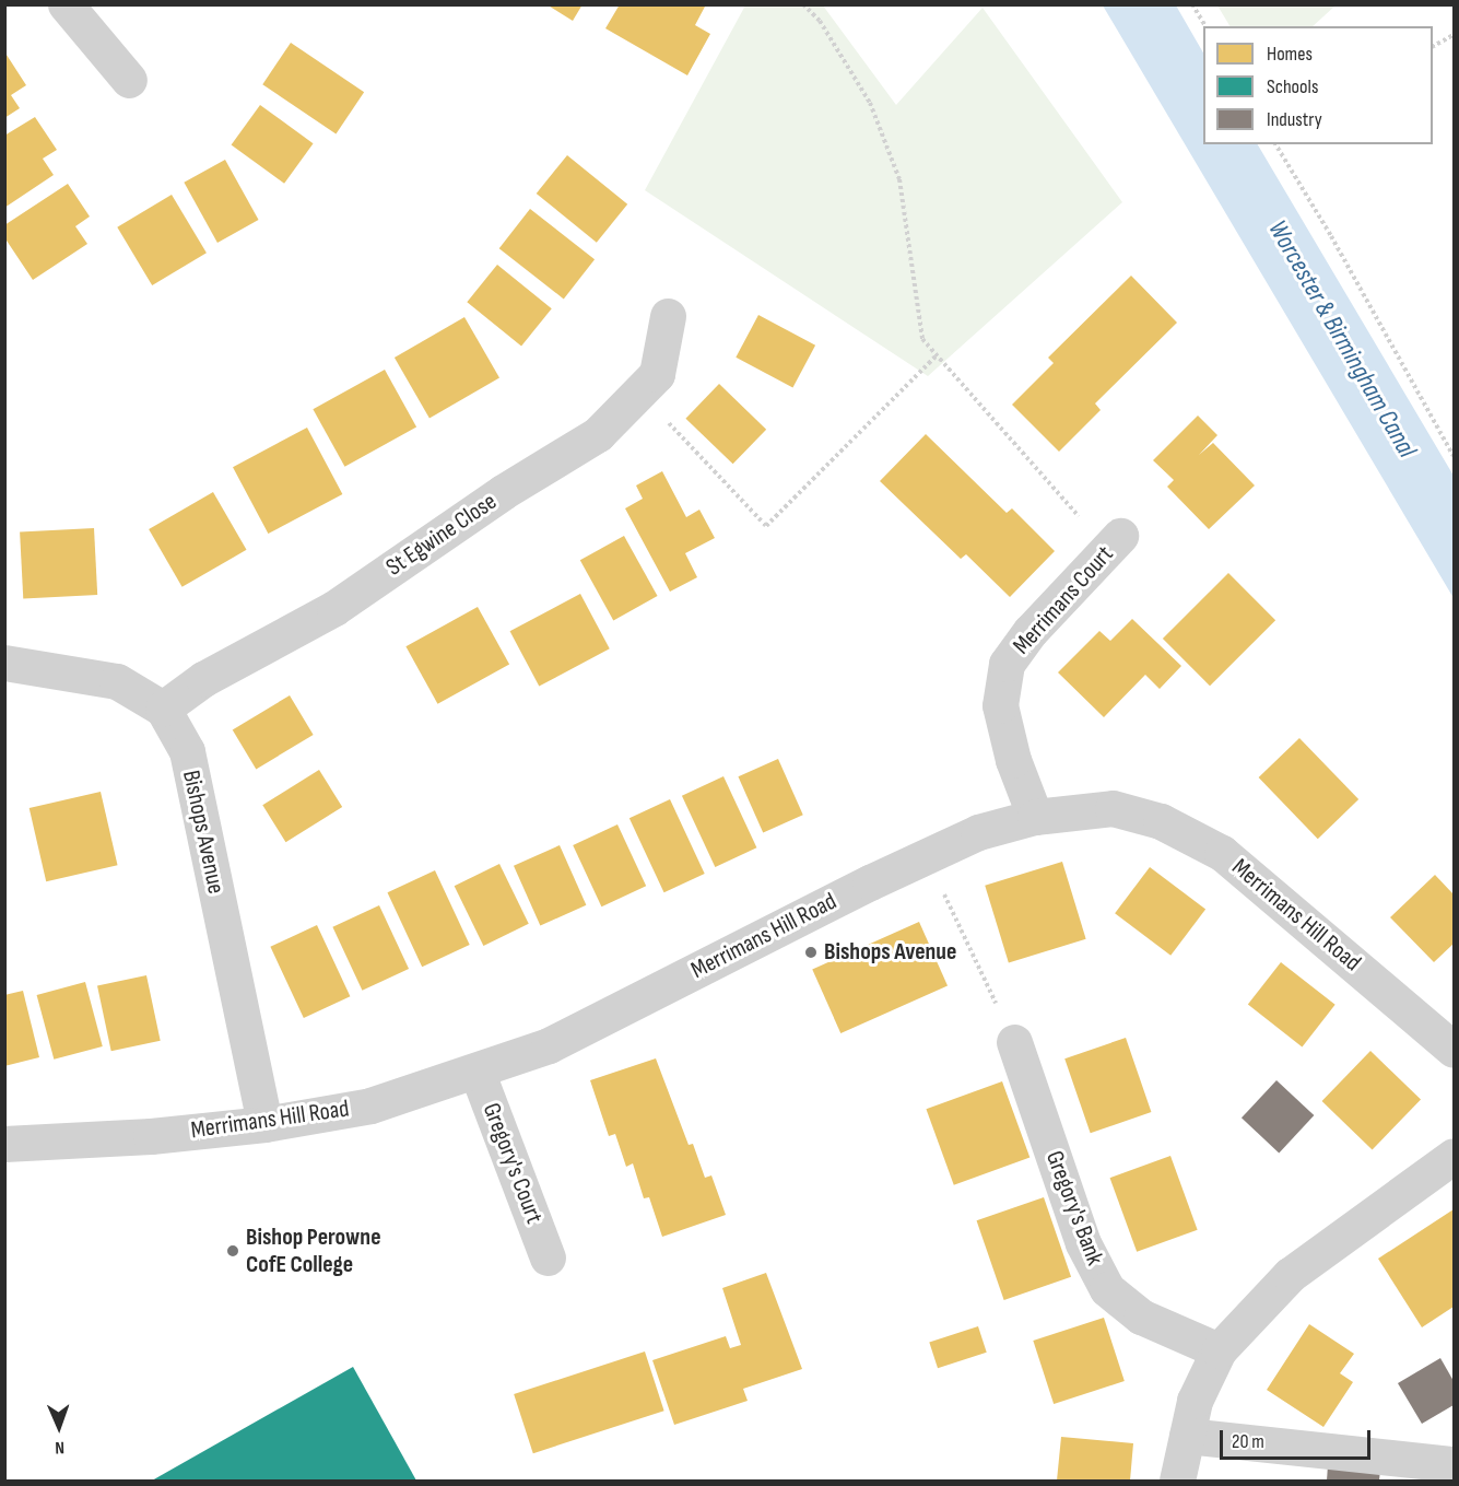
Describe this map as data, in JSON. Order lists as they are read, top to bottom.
{
  "streets": {
    "street": [
      "St Egwine Close",
      "Merrimans Court",
      "Bishops Avenue",
      "Merrimans Hill Road",
      "Gregory's Court",
      "Gregory's Bank"
    ]
  },
  "crossings": [
    ["St Egwine Close", "Bishops Avenue"],
    ["Merrimans Court", "Merrimans Hill Road"],
    ["Bishops Avenue", "Merrimans Hill Road"],
    ["Merrimans Hill Road", "Gregory's Court"]
  ],
  "water": ["Worcester & Birmingham Canal"],
  "places": ["Bishops Avenue", "Bishop Perowne CofE College"],
  "legend": ["Homes", "Schools", "Industry"],
  "scale_bar": "20 m",
  "north": "bottom"
}
